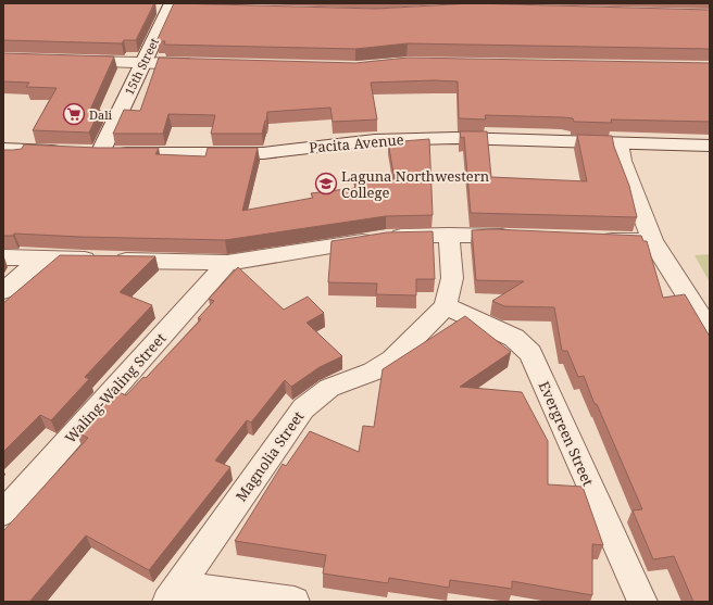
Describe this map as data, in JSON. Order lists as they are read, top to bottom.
{
  "streets": {
    "main road": ["15th Street", "Pacita Avenue"],
    "street": ["Waling-Waling Street", "Evergreen Street", "Magnolia Street"]
  },
  "crossings": [
    ["15th Street", "Pacita Avenue"],
    ["Evergreen Street", "Magnolia Street"]
  ],
  "places": {
    "supermarket": ["Dali"],
    "school or university": ["Laguna Northwestern College"]
  }
}
